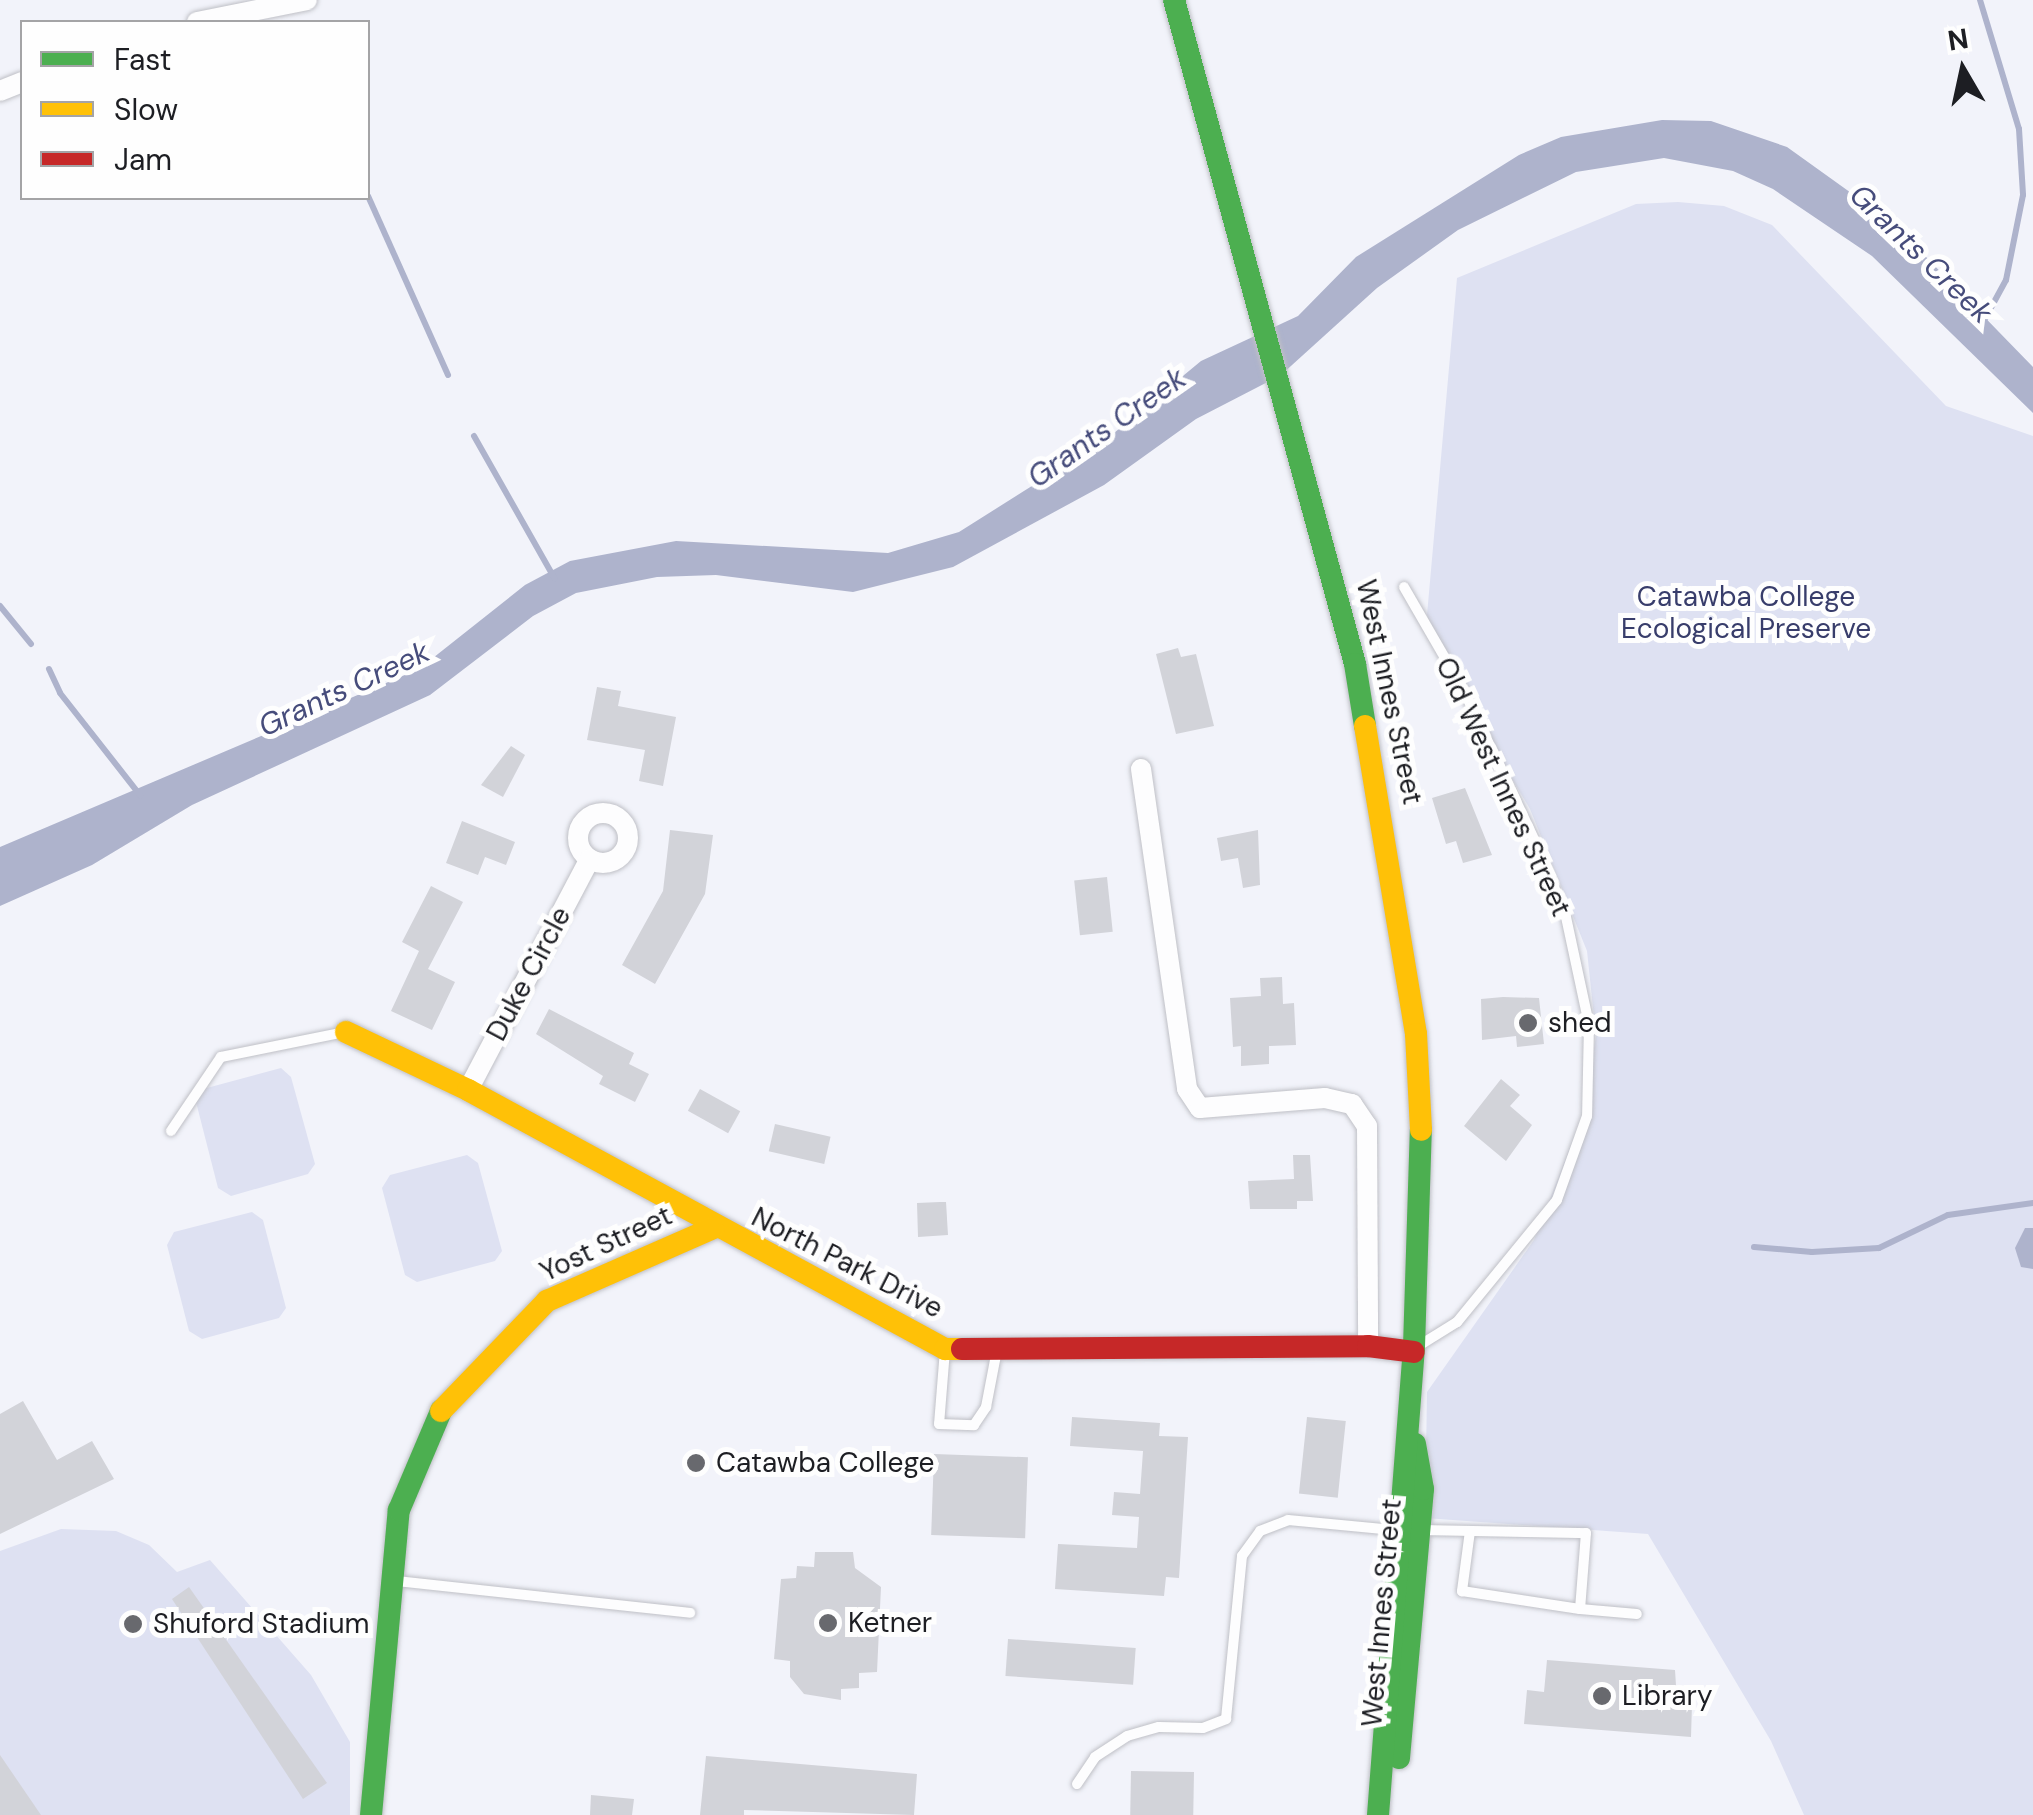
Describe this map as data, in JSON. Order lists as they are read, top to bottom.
{
  "streets": {
    "street": [
      "West Innes Street",
      "Duke Circle",
      "Yost Street",
      "North Park Drive"
    ],
    "lane": ["Old West Innes Street"]
  },
  "crossings": [
    ["West Innes Street", "Old West Innes Street"],
    ["West Innes Street", "North Park Drive"],
    ["Old West Innes Street", "North Park Drive"],
    ["Duke Circle", "North Park Drive"],
    ["Yost Street", "North Park Drive"]
  ],
  "water": ["Grants Creek"],
  "parks": ["Catawba College Ecological Preserve"],
  "places": [
    "shed",
    "Catawba College",
    "Ketner",
    "Shuford Stadium",
    "Library"
  ],
  "legend": ["Fast", "Slow", "Jam"],
  "north": "top"
}
